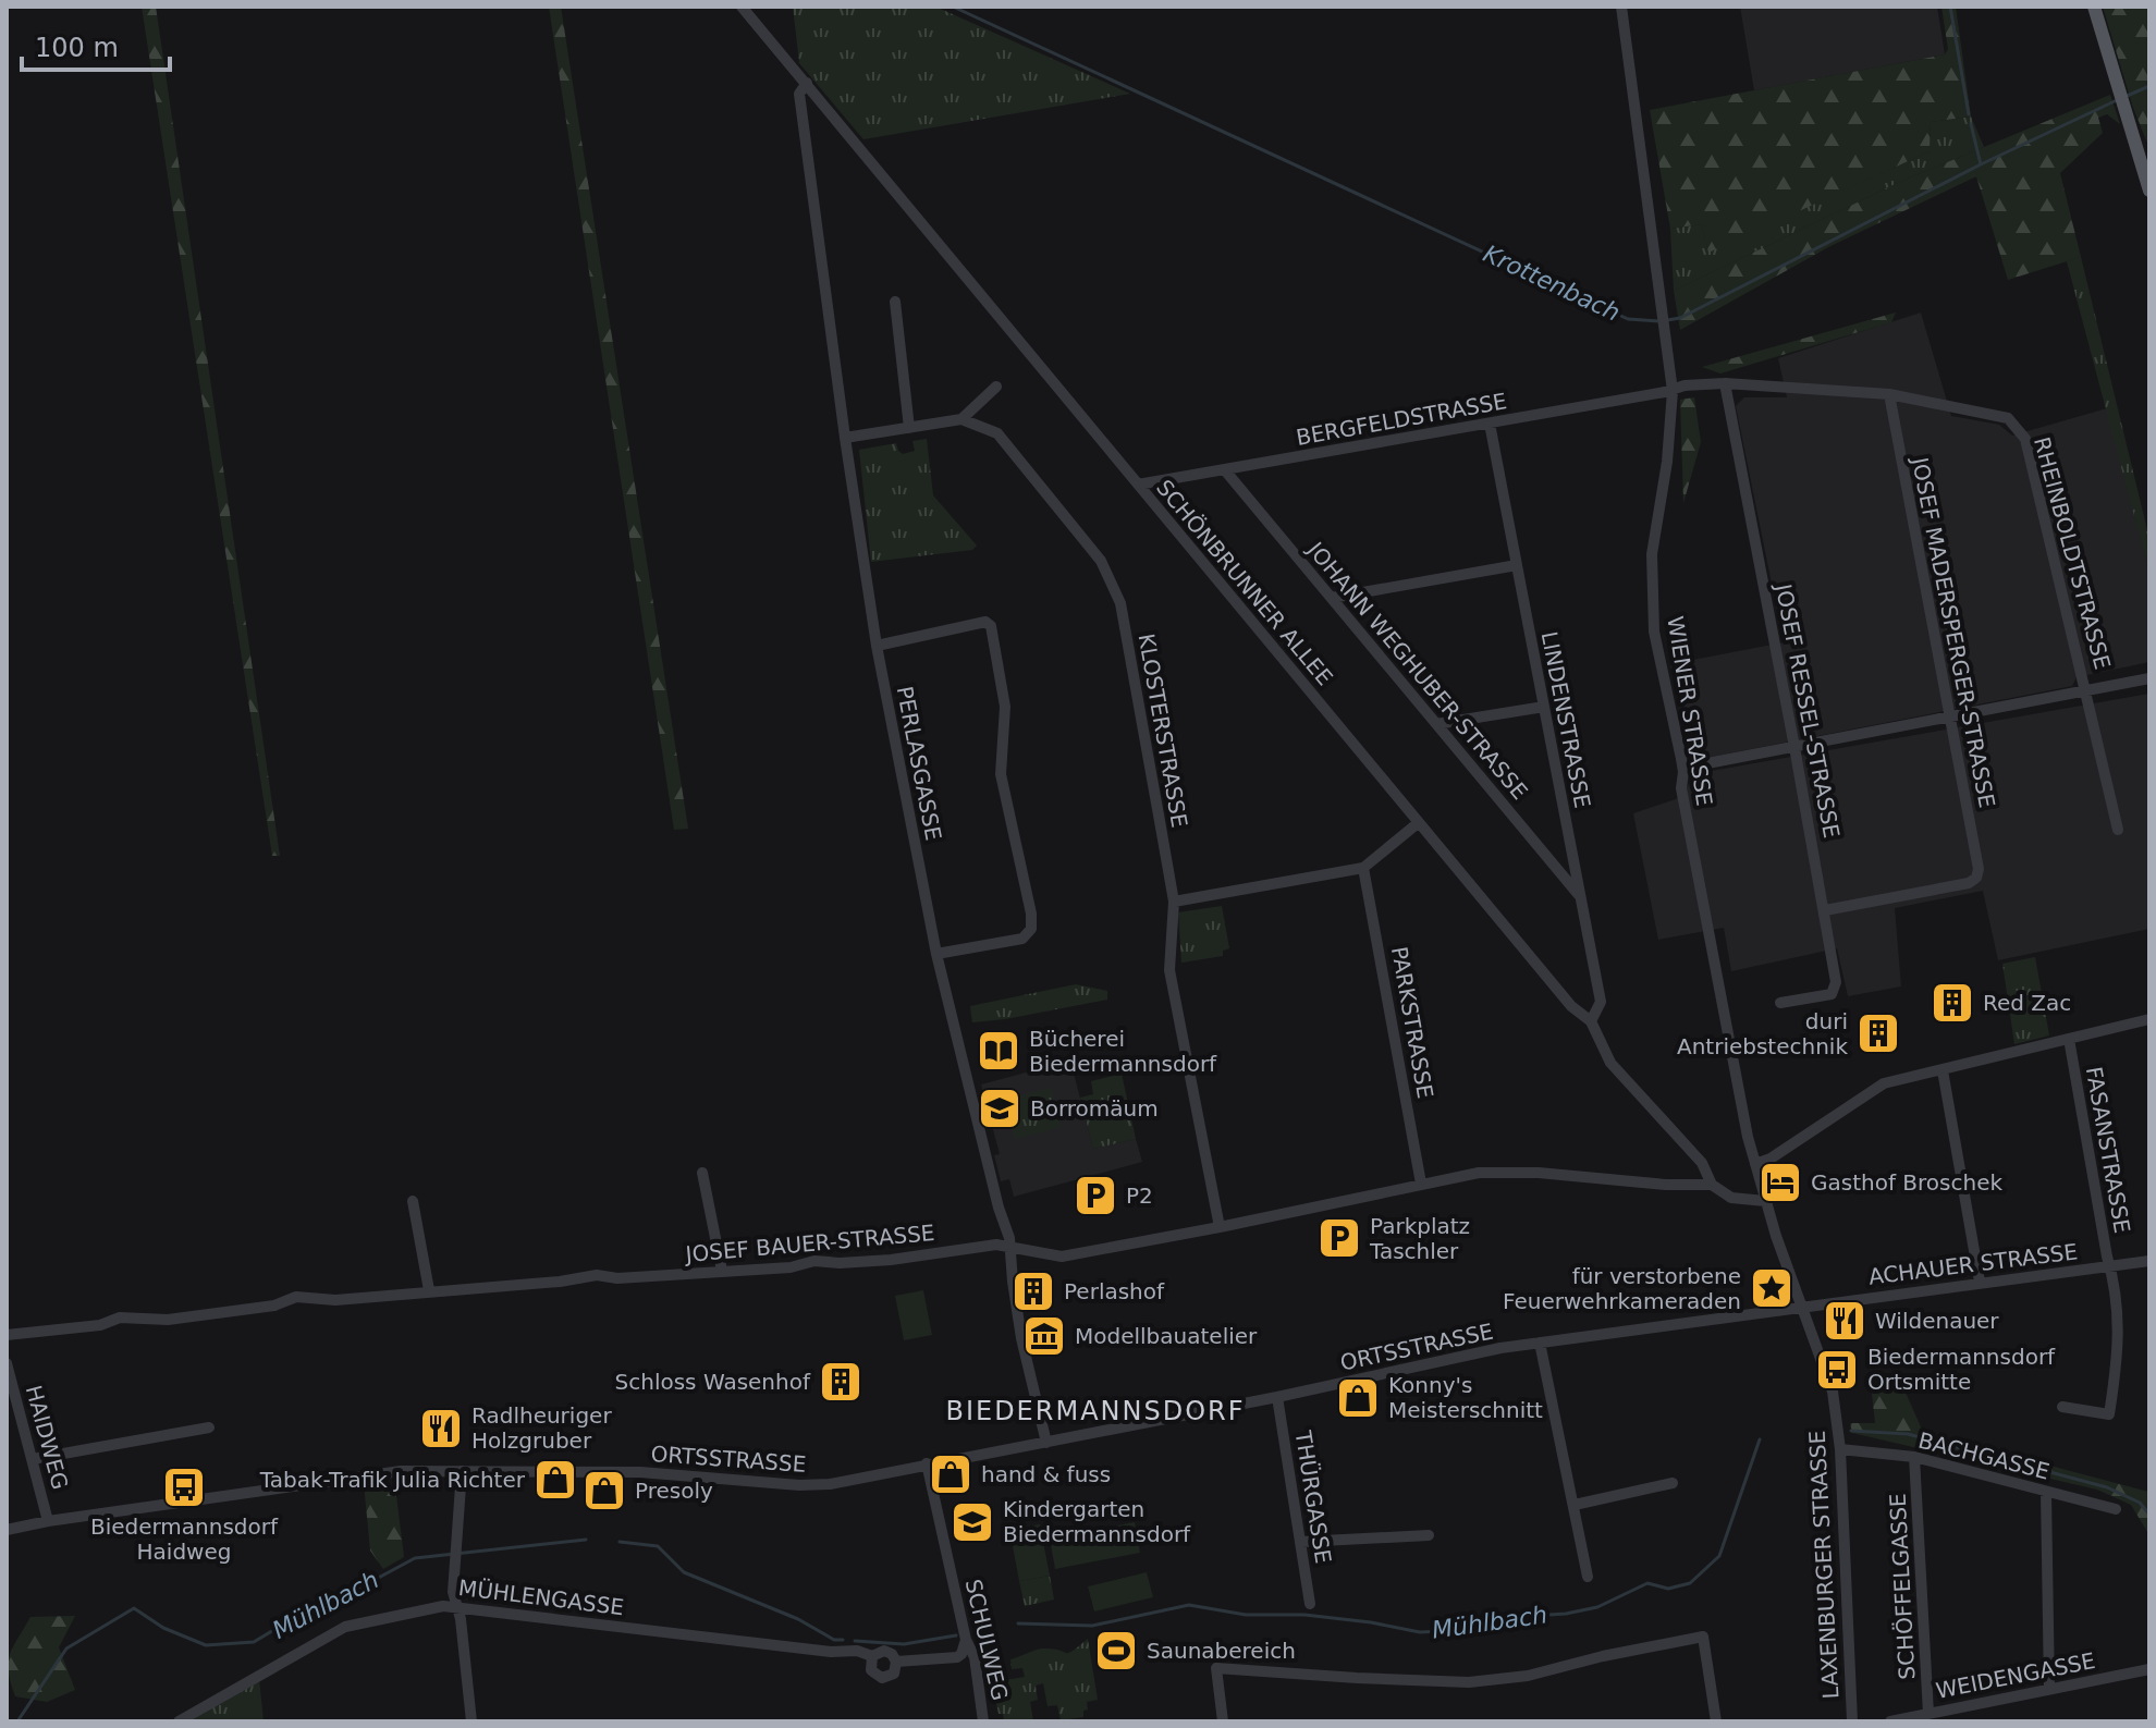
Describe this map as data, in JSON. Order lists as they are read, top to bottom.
{
  "streets": {
    "street": [
      "BERGFELDSTRASSE",
      "RHEINBOLDTSTRASSE",
      "SCHÖNBRUNNER ALLEE",
      "JOSEF MADERSPERGER-STRASSE",
      "JOHANN WEGHUBER-STRASSE",
      "WIENER STRASSE",
      "JOSEF RESSEL-STRASSE",
      "LINDENSTRASSE",
      "KLOSTERSTRASSE",
      "PERLASGASSE",
      "PARKSTRASSE",
      "FASANSTRASSE",
      "JOSEF BAUER-STRASSE",
      "ACHAUER STRASSE",
      "ORTSSTRASSE",
      "HAIDWEG",
      "BACHGASSE",
      "THÜRGASSE",
      "LAXENBURGER STRASSE",
      "SCHÖFFELGASSE",
      "MÜHLENGASSE",
      "SCHULWEG",
      "WEIDENGASSE"
    ]
  },
  "crossings": [
    ["BERGFELDSTRASSE", "RHEINBOLDTSTRASSE"],
    ["BERGFELDSTRASSE", "SCHÖNBRUNNER ALLEE"],
    ["BERGFELDSTRASSE", "JOHANN WEGHUBER-STRASSE"],
    ["BERGFELDSTRASSE", "WIENER STRASSE"],
    ["BERGFELDSTRASSE", "LINDENSTRASSE"],
    ["RHEINBOLDTSTRASSE", "JOSEF MADERSPERGER-STRASSE"],
    ["RHEINBOLDTSTRASSE", "WIENER STRASSE"],
    ["RHEINBOLDTSTRASSE", "JOSEF RESSEL-STRASSE"],
    ["SCHÖNBRUNNER ALLEE", "LINDENSTRASSE"],
    ["SCHÖNBRUNNER ALLEE", "PERLASGASSE"],
    ["SCHÖNBRUNNER ALLEE", "JOSEF BAUER-STRASSE"],
    ["JOSEF MADERSPERGER-STRASSE", "JOSEF RESSEL-STRASSE"],
    ["JOHANN WEGHUBER-STRASSE", "LINDENSTRASSE"],
    ["WIENER STRASSE", "JOSEF BAUER-STRASSE"],
    ["WIENER STRASSE", "ACHAUER STRASSE"],
    ["WIENER STRASSE", "ORTSSTRASSE"],
    ["WIENER STRASSE", "LAXENBURGER STRASSE"],
    ["KLOSTERSTRASSE", "JOSEF BAUER-STRASSE"],
    ["PERLASGASSE", "JOSEF BAUER-STRASSE"],
    ["PERLASGASSE", "ORTSSTRASSE"],
    ["PARKSTRASSE", "JOSEF BAUER-STRASSE"],
    ["FASANSTRASSE", "ACHAUER STRASSE"],
    ["ACHAUER STRASSE", "ORTSSTRASSE"],
    ["ACHAUER STRASSE", "LAXENBURGER STRASSE"],
    ["ORTSSTRASSE", "HAIDWEG"],
    ["ORTSSTRASSE", "THÜRGASSE"],
    ["ORTSSTRASSE", "LAXENBURGER STRASSE"],
    ["ORTSSTRASSE", "SCHULWEG"],
    ["BACHGASSE", "LAXENBURGER STRASSE"],
    ["BACHGASSE", "SCHÖFFELGASSE"],
    ["SCHÖFFELGASSE", "WEIDENGASSE"],
    ["MÜHLENGASSE", "SCHULWEG"]
  ],
  "districts": ["BIEDERMANNSDORF"],
  "water": ["Krottenbach", "Mühlbach"],
  "places": {
    "building": [
      "Red Zac",
      "duri Antriebstechnik",
      "Perlashof",
      "Schloss Wasenhof"
    ],
    "library": ["Bücherei Biedermannsdorf"],
    "school or university": ["Borromäum", "Kindergarten Biedermannsdorf"],
    "hotel": ["Gasthof Broschek"],
    "parking": ["P2", "Parkplatz Taschler"],
    "place": ["für verstorbene Feuerwehrkameraden"],
    "restaurant": ["Wildenauer", "Radlheuriger Holzgruber"],
    "museum": ["Modellbauatelier"],
    "bus stop": ["Biedermannsdorf Ortsmitte", "Biedermannsdorf Haidweg"],
    "shop": [
      "Konny's Meisterschnitt",
      "hand & fuss",
      "Tabak-Trafik Julia Richter",
      "Presoly"
    ],
    "sports": ["Saunabereich"]
  },
  "scale_bar": "100 m"
}
